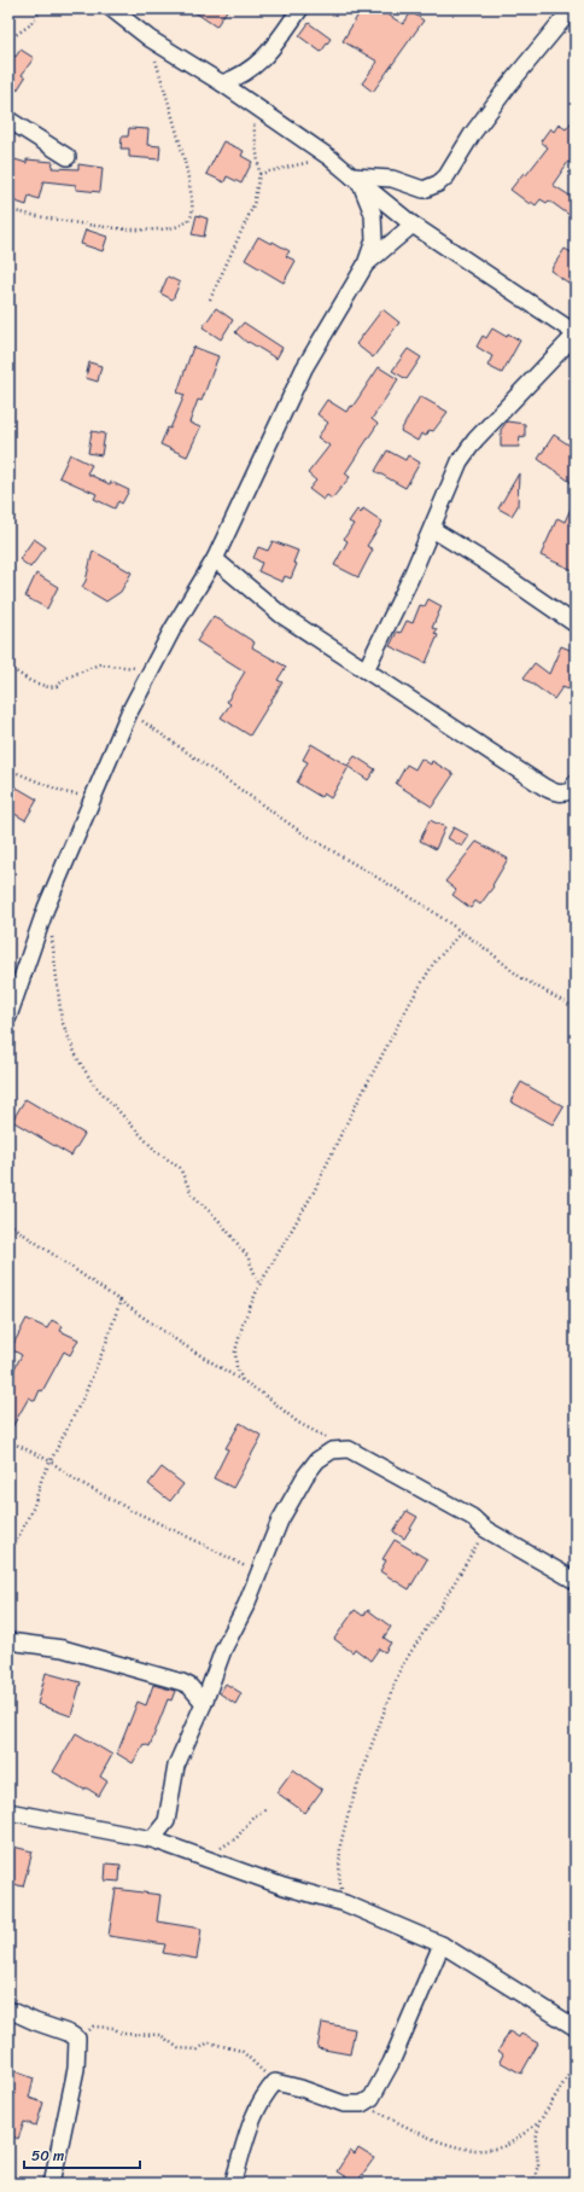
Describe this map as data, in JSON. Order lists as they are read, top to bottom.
{
  "scale_bar": "50 m"
}
